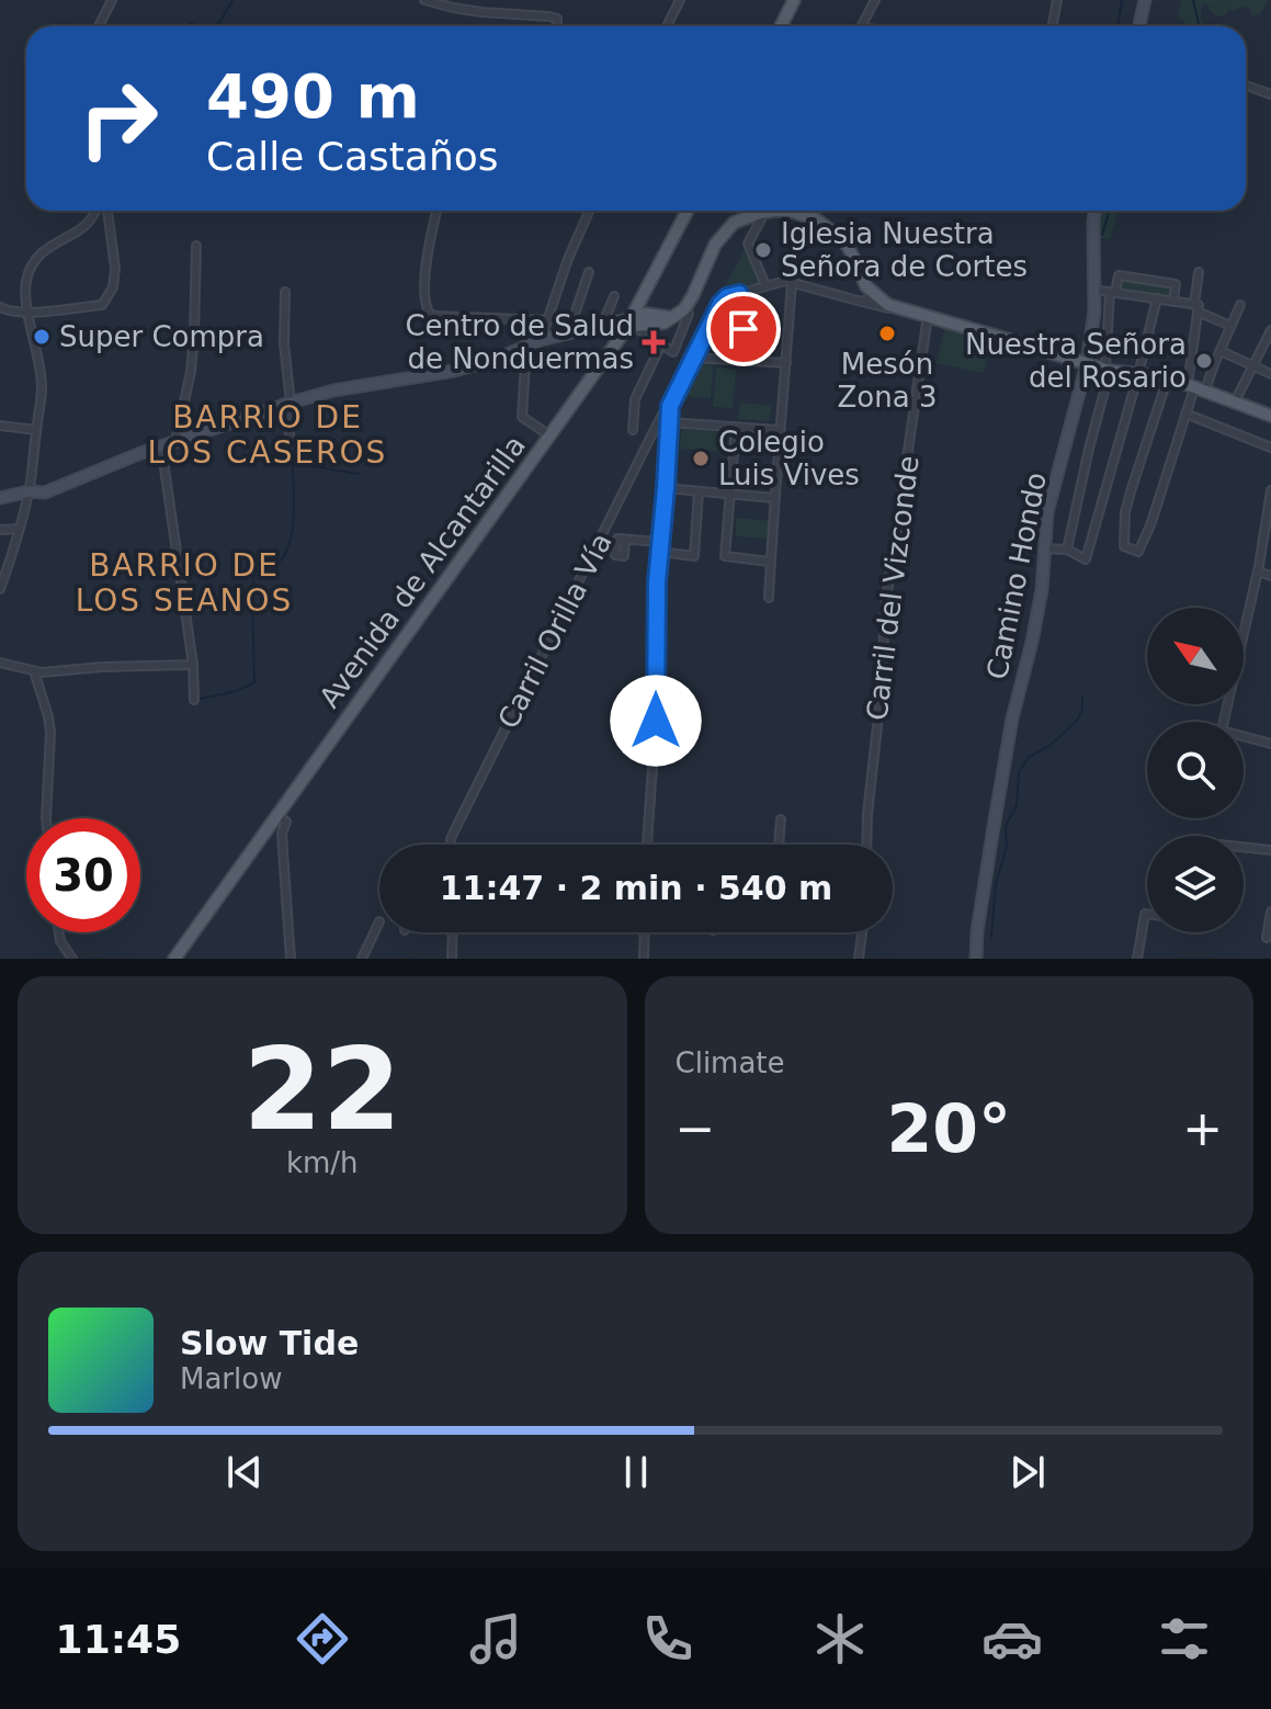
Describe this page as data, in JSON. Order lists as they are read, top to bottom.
{
  "streets": {
    "main road": ["Avenida de Alcantarilla", "Camino Hondo"],
    "street": ["Carril del Vizconde", "Carril Orilla Vía"]
  },
  "districts": ["BARRIO DE LOS CASEROS", "BARRIO DE LOS SEANOS"],
  "places": {
    "other": [
      "Iglesia Nuestra Señora de Cortes",
      "Mesón Zona 3",
      "Super Compra",
      "Nuestra Señora del Rosario",
      "Colegio Luis Vives"
    ],
    "health": ["Centro de Salud de Nonduermas"]
  },
  "north": "top left",
  "page": {
    "turn": ["490 m", "Calle Castaños"],
    "limit": "30",
    "trip": "11:47 · 2 min · 540 m",
    "tile": [
      ["22", "km/h"],
      "Climate"
    ],
    "heat": ["−", "20°", "+"],
    "song": ["Slow Tide", "Marlow"],
    "tabs": "11:45"
  }
}
